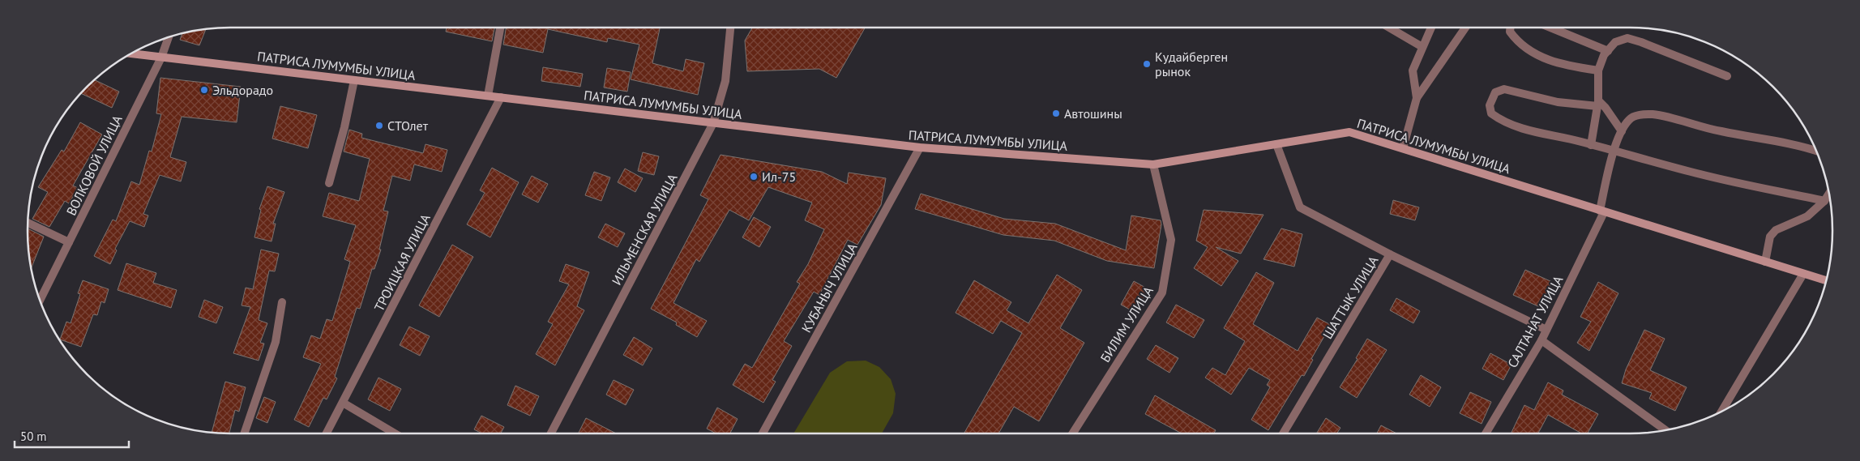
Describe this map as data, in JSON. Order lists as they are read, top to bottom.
{
  "streets": {
    "street": [
      "ПАТРИСА ЛУМУМБЫ УЛИЦА",
      "ВОЛКОВОЙ УЛИЦА",
      "ИЛЬМЕНСКАЯ УЛИЦА",
      "ТРОИЦКАЯ УЛИЦА",
      "КУБАНЫЧ УЛИЦА",
      "ШАТТЫК УЛИЦА",
      "САЛТАНАТ УЛИЦА",
      "БИЛИМ УЛИЦА"
    ]
  },
  "crossings": [
    ["ПАТРИСА ЛУМУМБЫ УЛИЦА", "ВОЛКОВОЙ УЛИЦА"],
    ["ПАТРИСА ЛУМУМБЫ УЛИЦА", "ИЛЬМЕНСКАЯ УЛИЦА"],
    ["ПАТРИСА ЛУМУМБЫ УЛИЦА", "ТРОИЦКАЯ УЛИЦА"],
    ["ПАТРИСА ЛУМУМБЫ УЛИЦА", "КУБАНЫЧ УЛИЦА"],
    ["ПАТРИСА ЛУМУМБЫ УЛИЦА", "САЛТАНАТ УЛИЦА"],
    ["ПАТРИСА ЛУМУМБЫ УЛИЦА", "БИЛИМ УЛИЦА"],
    ["ШАТТЫК УЛИЦА", "САЛТАНАТ УЛИЦА"]
  ],
  "places": [
    "Кудайберген рынок",
    "Эльдорадо",
    "Автошины",
    "СТОлет",
    "Ил-75"
  ],
  "scale_bar": "50 m"
}
